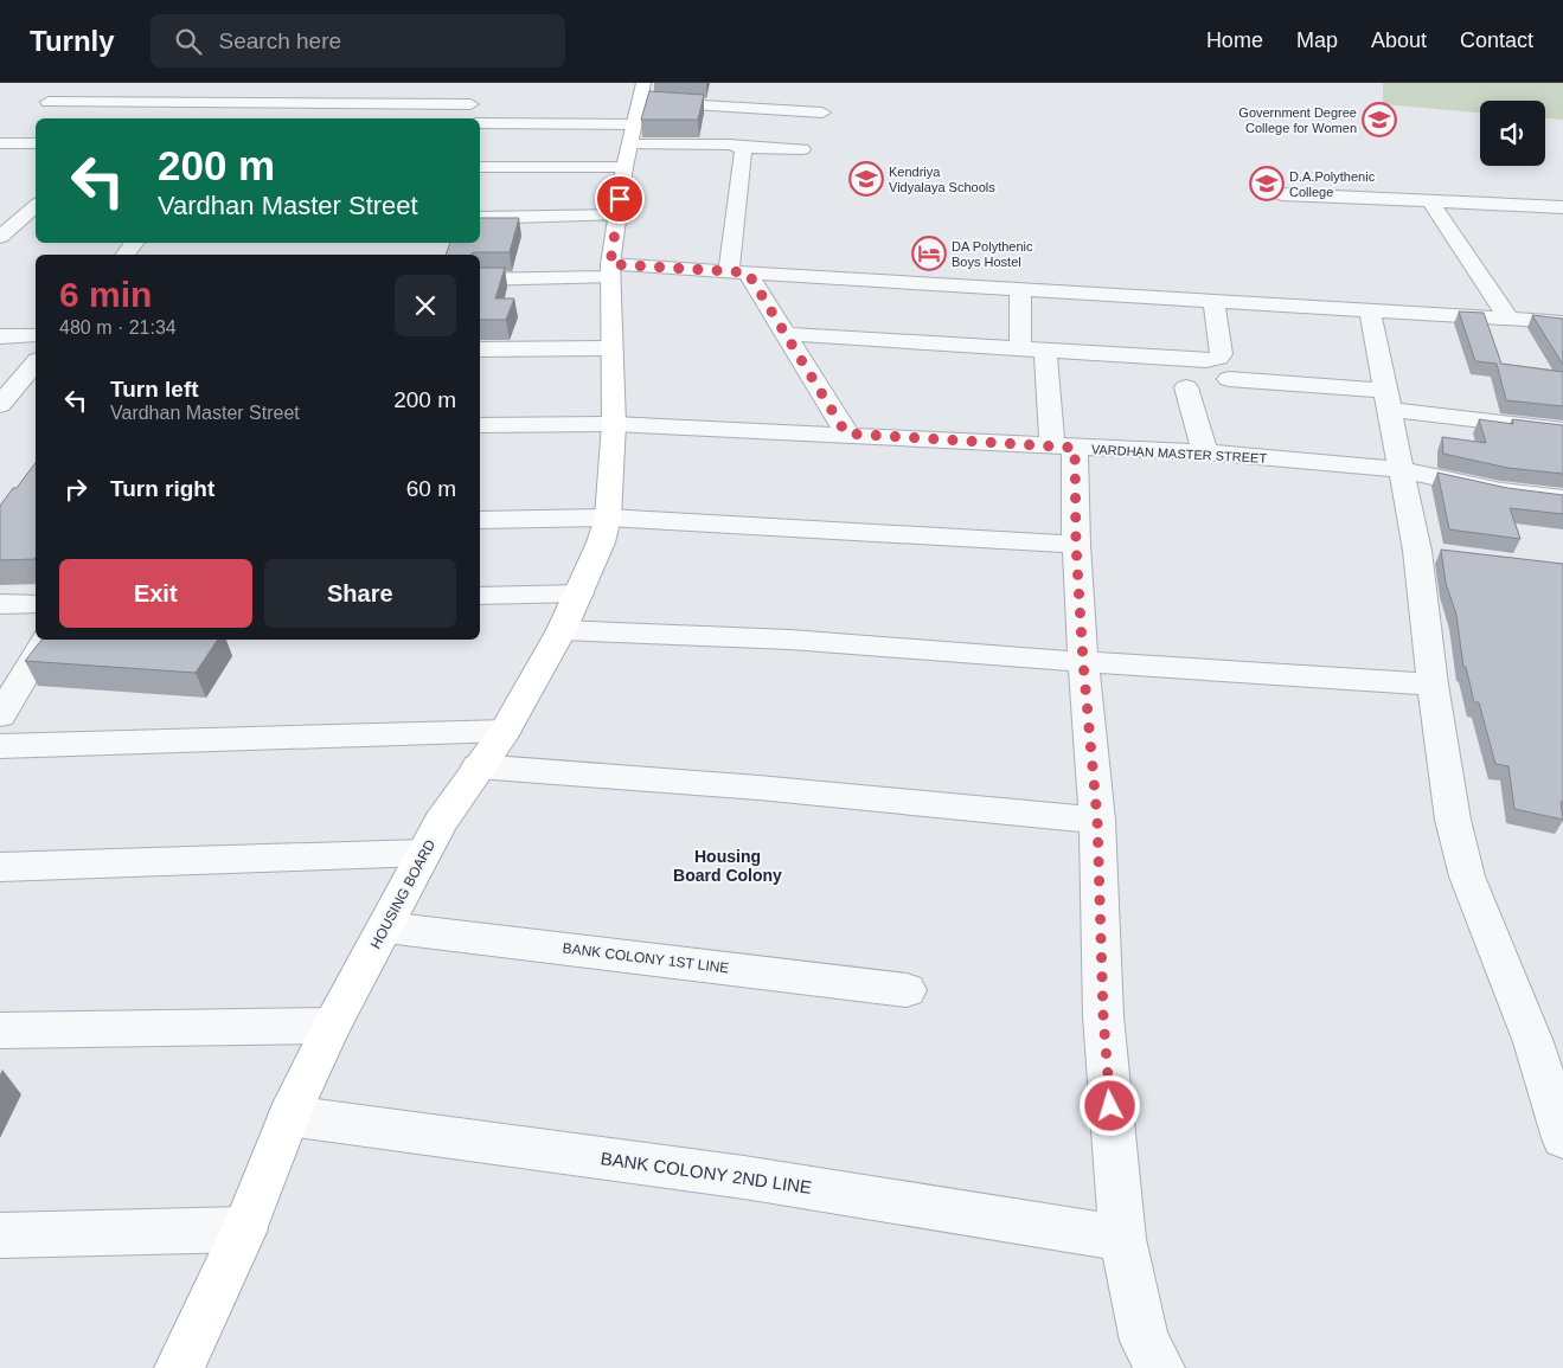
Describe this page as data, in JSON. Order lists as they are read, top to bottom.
{
  "streets": {
    "main road": ["HOUSING BOARD"],
    "street": ["VARDHAN MASTER STREET", "BANK COLONY 1ST LINE", "BANK COLONY 2ND LINE"]
  },
  "crossings": [
    ["VARDHAN MASTER STREET", "HOUSING BOARD"],
    ["HOUSING BOARD", "BANK COLONY 1ST LINE"],
    ["HOUSING BOARD", "BANK COLONY 2ND LINE"]
  ],
  "districts": ["Housing Board Colony"],
  "places": {
    "school or university": ["Government Degree College for Women", "Kendriya Vidyalaya Schools", "D.A.Polythenic College"],
    "hotel": ["DA Polythenic Boys Hostel"]
  },
  "page": {
    "header": "Turnly",
    "search": "Search here",
    "nav": [
      "Home",
      "Map",
      "About",
      "Contact"
    ],
    "turn": ["200 m", "Vardhan Master Street"],
    "heading": ["6 min", "480 m · 21:34"],
    "list": [
      {
        "name": "Turn left",
        "note": "Vardhan Master Street",
        "value": "200 m"
      },
      {
        "name": "Turn right",
        "value": "60 m"
      }
    ],
    "buttons": ["Exit", "Share"]
  }
}
